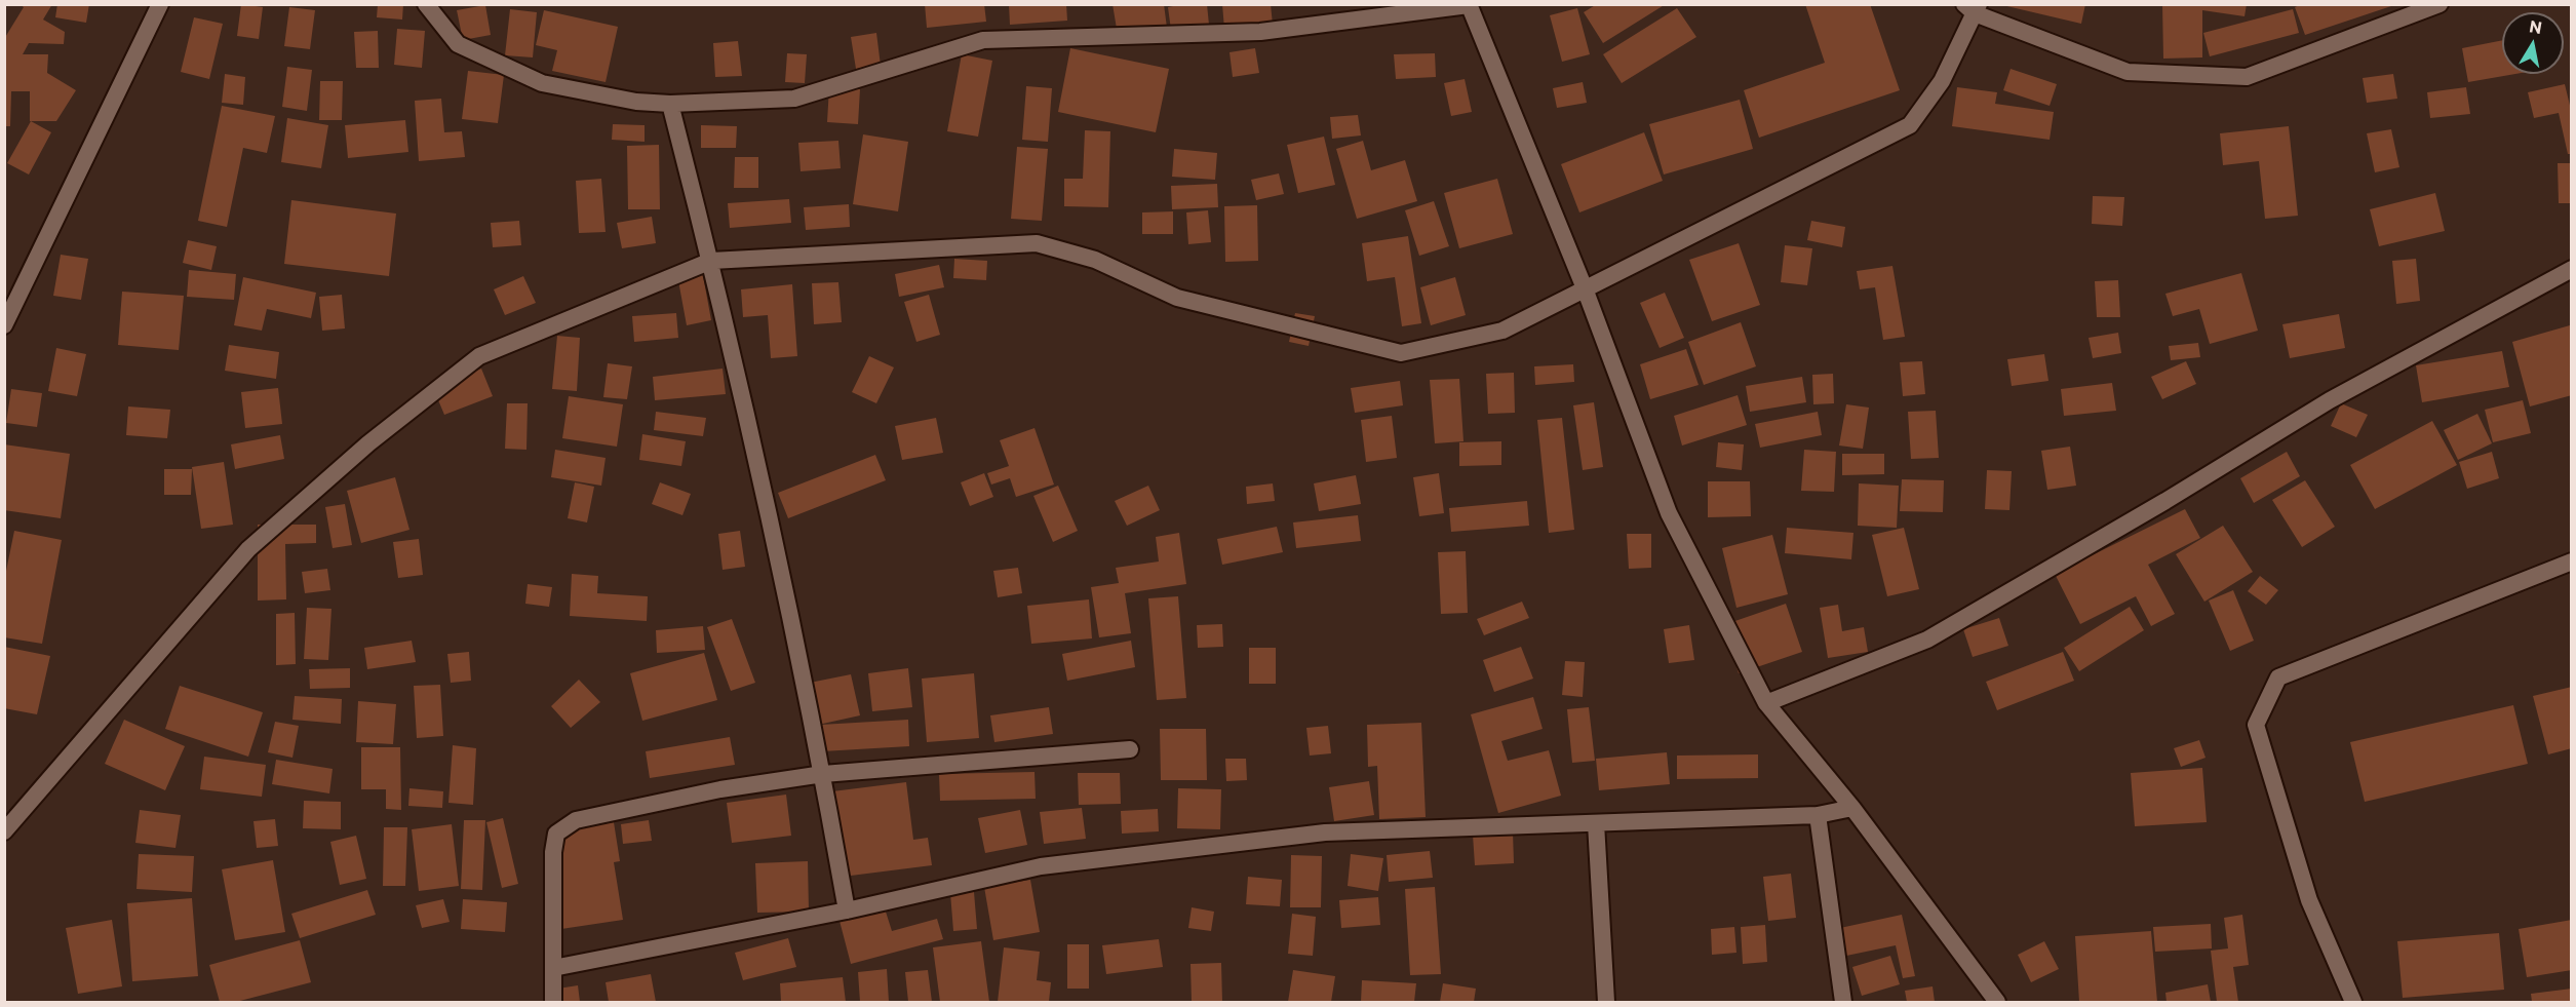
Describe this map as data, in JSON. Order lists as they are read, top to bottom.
{
  "north": "top"
}
